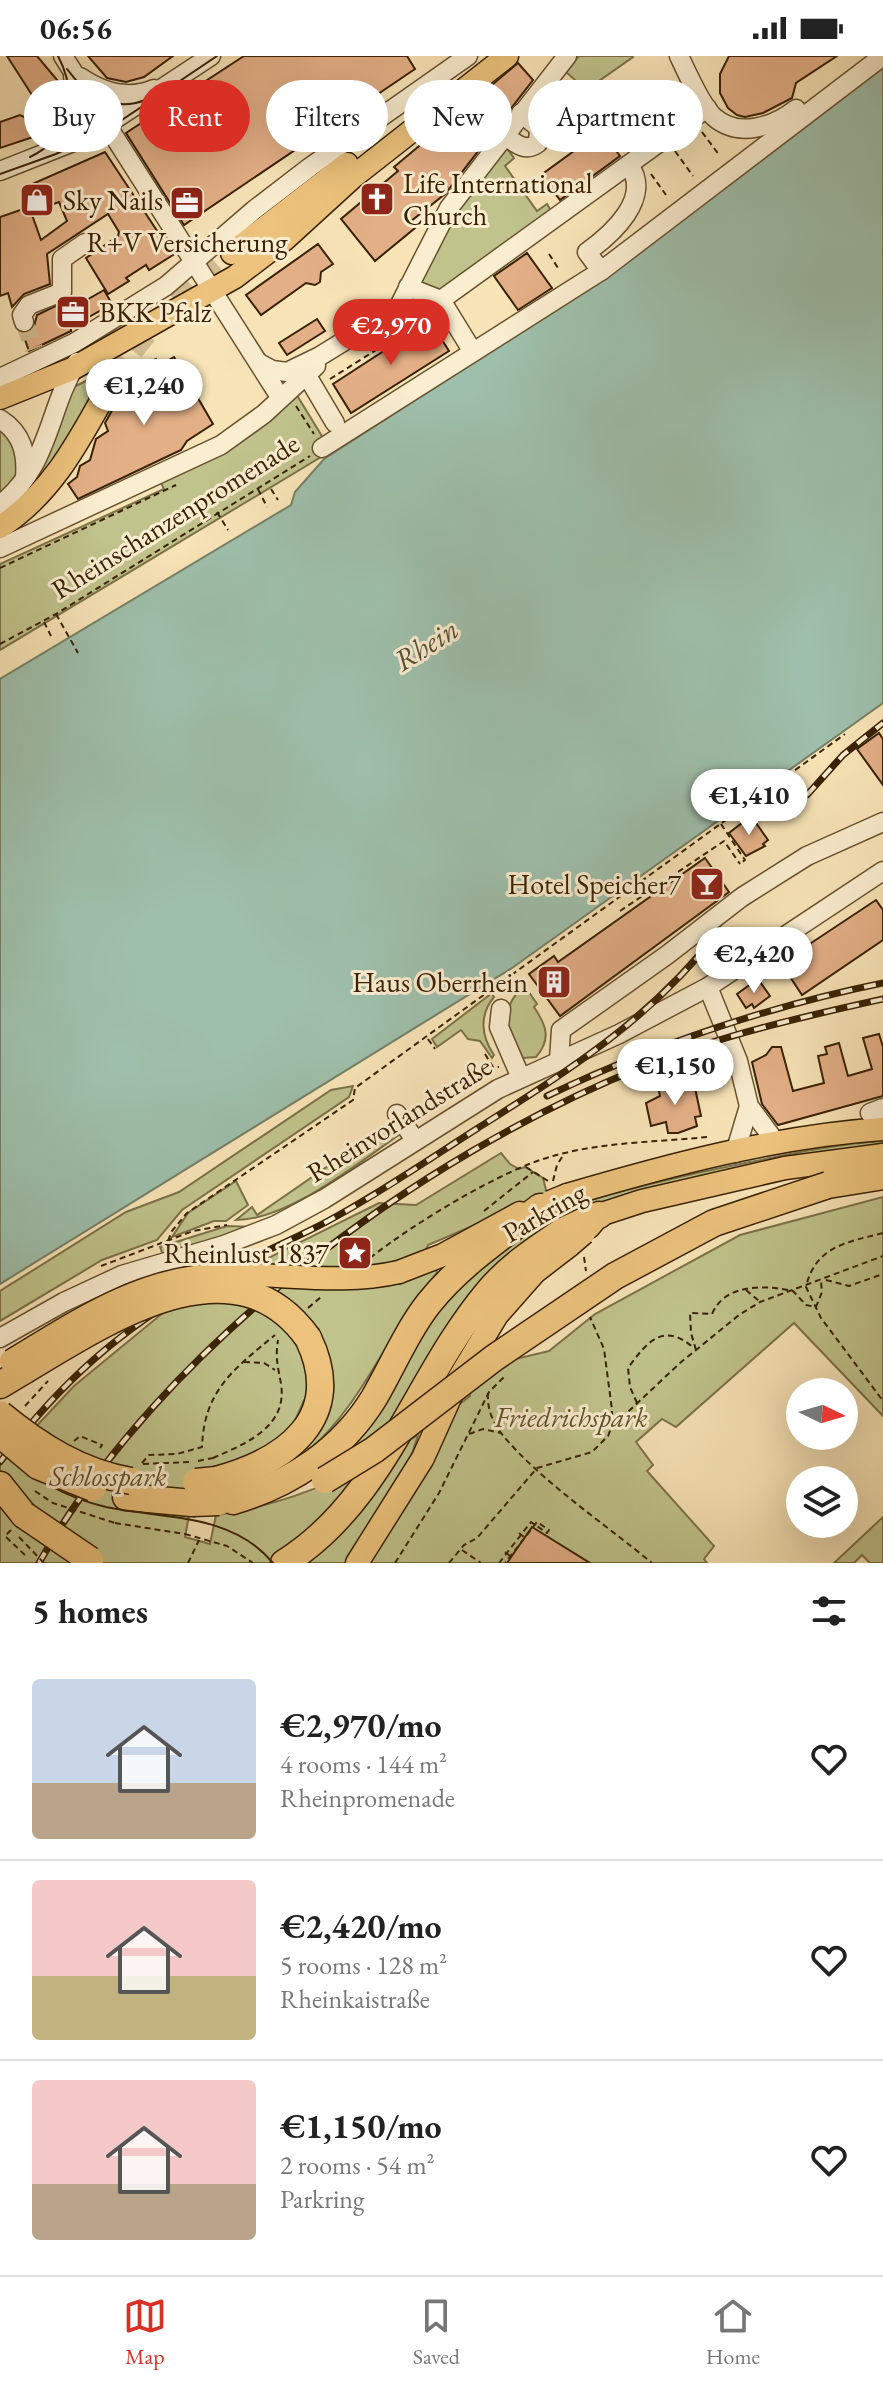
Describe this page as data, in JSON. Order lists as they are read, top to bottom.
{
  "streets": {
    "highway": ["Parkring"],
    "street": ["Rheinvorlandstraße"],
    "path": ["Rheinschanzenpromenade"]
  },
  "water": ["Rhein"],
  "parks": ["Friedrichspark", "Schlosspark"],
  "places": {
    "church": ["Life International Church"],
    "shop": ["Sky Nails"],
    "office": ["R+V Versicherung", "BKK Pfalz"],
    "bar": ["Hotel Speicher7"],
    "building": ["Haus Oberrhein"],
    "place": ["Rheinlust 1837"]
  },
  "north": "right",
  "page": {
    "status": "06:56",
    "chip": [
      "Buy",
      "Rent",
      "Filters",
      "New",
      "Apartment"
    ],
    "price": [
      "€2,970",
      "€1,240",
      "€1,410",
      "€2,420",
      "€1,150"
    ],
    "heading": "5 homes",
    "list": [
      {
        "name": "€2,970/mo",
        "note": "4 rooms · 144 m² · Rheinpromenade"
      },
      {
        "name": "€2,420/mo",
        "note": "5 rooms · 128 m² · Rheinkaistraße"
      },
      {
        "name": "€1,150/mo",
        "note": "2 rooms · 54 m² · Parkring"
      }
    ],
    "tabs": ["Map", "Saved", "Home"]
  }
}
